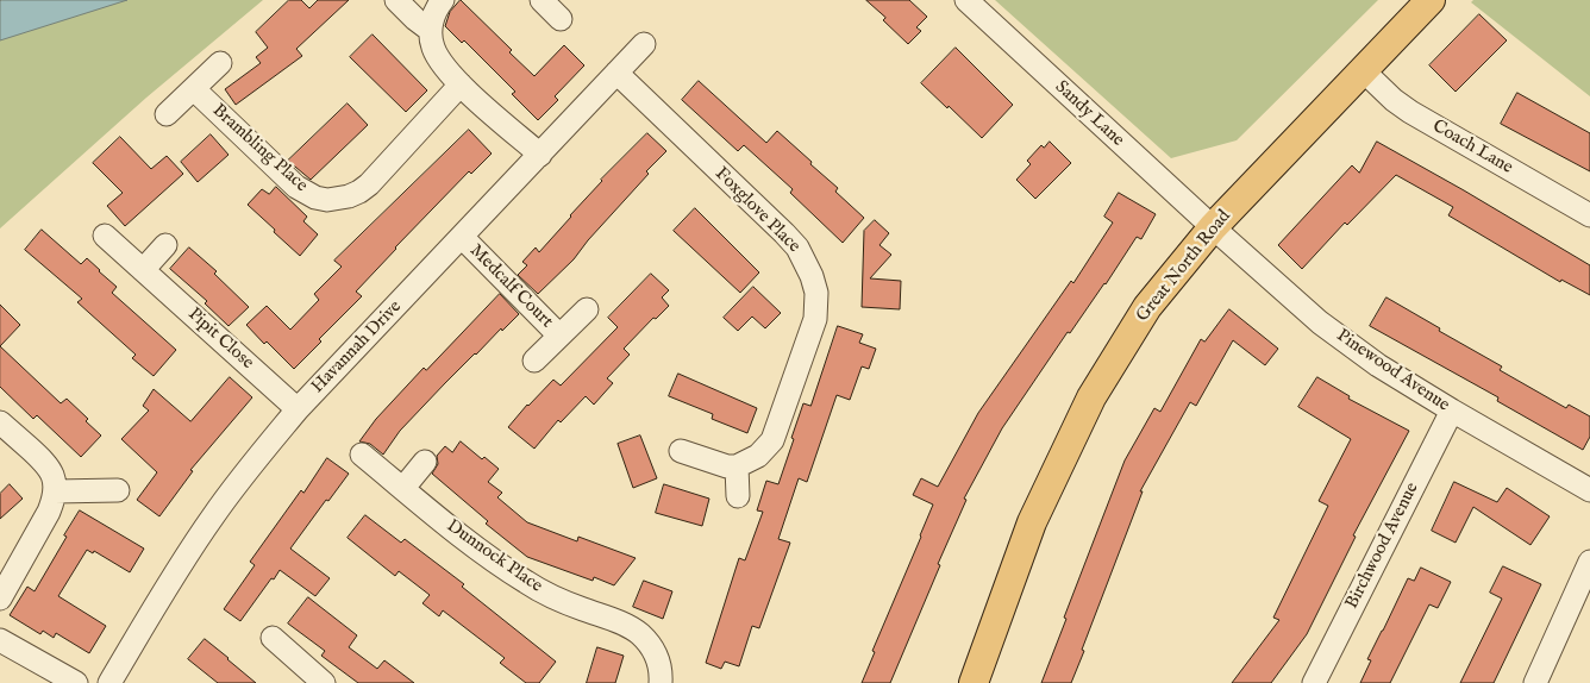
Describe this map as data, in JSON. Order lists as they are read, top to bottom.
{
  "streets": {
    "main road": ["Great North Road"],
    "street": [
      "Sandy Lane",
      "Coach Lane",
      "Brambling Place",
      "Foxglove Place",
      "Medcalf Court",
      "Pipit Close",
      "Havannah Drive",
      "Pinewood Avenue",
      "Birchwood Avenue",
      "Dunnock Place"
    ]
  },
  "crossings": [
    ["Sandy Lane", "Great North Road"],
    ["Sandy Lane", "Pinewood Avenue"],
    ["Coach Lane", "Great North Road"],
    ["Foxglove Place", "Havannah Drive"],
    ["Great North Road", "Pinewood Avenue"],
    ["Medcalf Court", "Havannah Drive"],
    ["Pipit Close", "Havannah Drive"],
    ["Pinewood Avenue", "Birchwood Avenue"]
  ]
}
